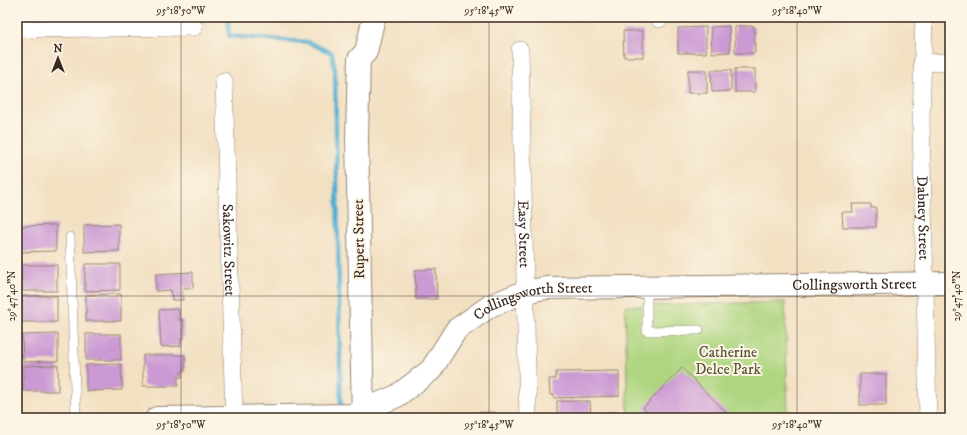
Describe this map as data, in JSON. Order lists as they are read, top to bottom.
{
  "streets": {
    "street": [
      "Dabney Street",
      "Easy Street",
      "Rupert Street",
      "Sakowitz Street",
      "Collingsworth Street"
    ]
  },
  "crossings": [
    ["Dabney Street", "Collingsworth Street"],
    ["Easy Street", "Collingsworth Street"],
    ["Rupert Street", "Collingsworth Street"],
    ["Sakowitz Street", "Collingsworth Street"]
  ],
  "parks": ["Catherine Delce Park"],
  "north": "top",
  "coordinates": [
    "95°18'50\"W",
    "95°18'45\"W",
    "95°18'40\"W",
    "29°47'40\"N"
  ]
}
